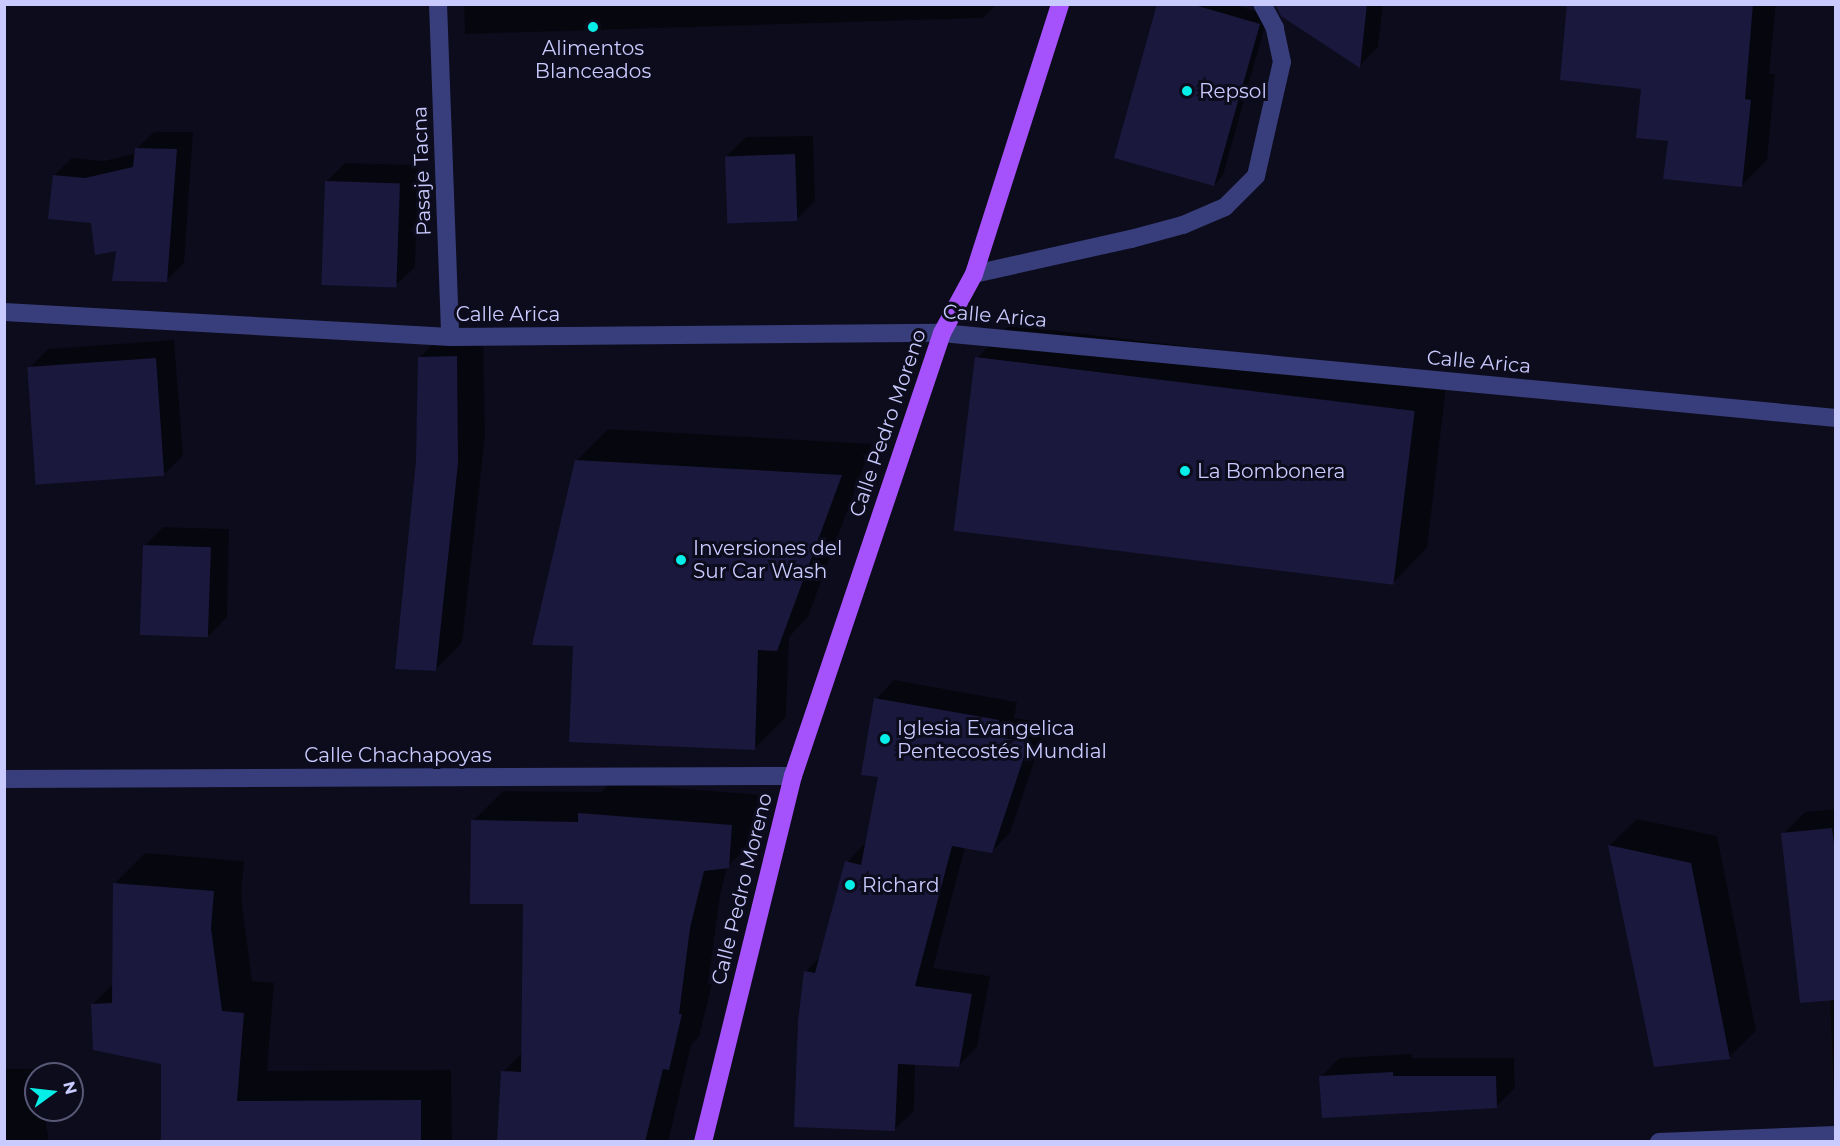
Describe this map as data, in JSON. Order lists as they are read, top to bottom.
{
  "streets": {
    "main road": ["Calle Pedro Moreno"],
    "street": ["Pasaje Tacna", "Calle Arica", "Calle Chachapoyas"]
  },
  "crossings": [
    ["Pasaje Tacna", "Calle Arica"],
    ["Calle Arica", "Calle Pedro Moreno"],
    ["Calle Pedro Moreno", "Calle Chachapoyas"]
  ],
  "places": [
    "Alimentos Blanceados",
    "Repsol",
    "La Bombonera",
    "Inversiones del Sur Car Wash",
    "Iglesia Evangelica Pentecostés Mundial",
    "Richard"
  ],
  "north": "right"
}
